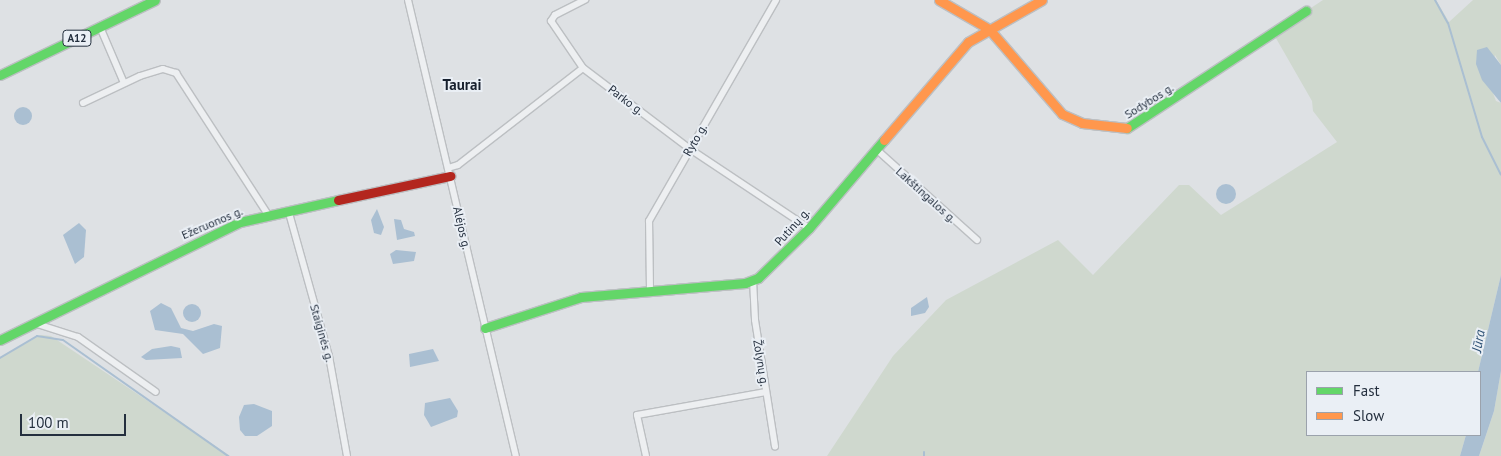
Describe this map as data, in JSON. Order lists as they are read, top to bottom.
{
  "streets": {
    "main road": [
      "A12",
      "Sodybos g.",
      "Ežeruonos g.",
      "Putinų g."
    ],
    "street": [
      "Parko g.",
      "Ryto g.",
      "Lakštingalos g.",
      "Alėjos g.",
      "Staiginės g.",
      "Žolynų g."
    ]
  },
  "crossings": [
    ["Parko g.", "Ryto g."],
    ["Parko g.", "Putinų g."],
    ["Sodybos g.", "Putinų g."],
    ["Lakštingalos g.", "Putinų g."],
    ["Ežeruonos g.", "Alėjos g."],
    ["Ežeruonos g.", "Staiginės g."],
    ["Putinų g.", "Žolynų g."]
  ],
  "districts": ["Taurai"],
  "water": ["Jūra"],
  "legend": ["Fast", "Slow"],
  "scale_bar": "100 m"
}
